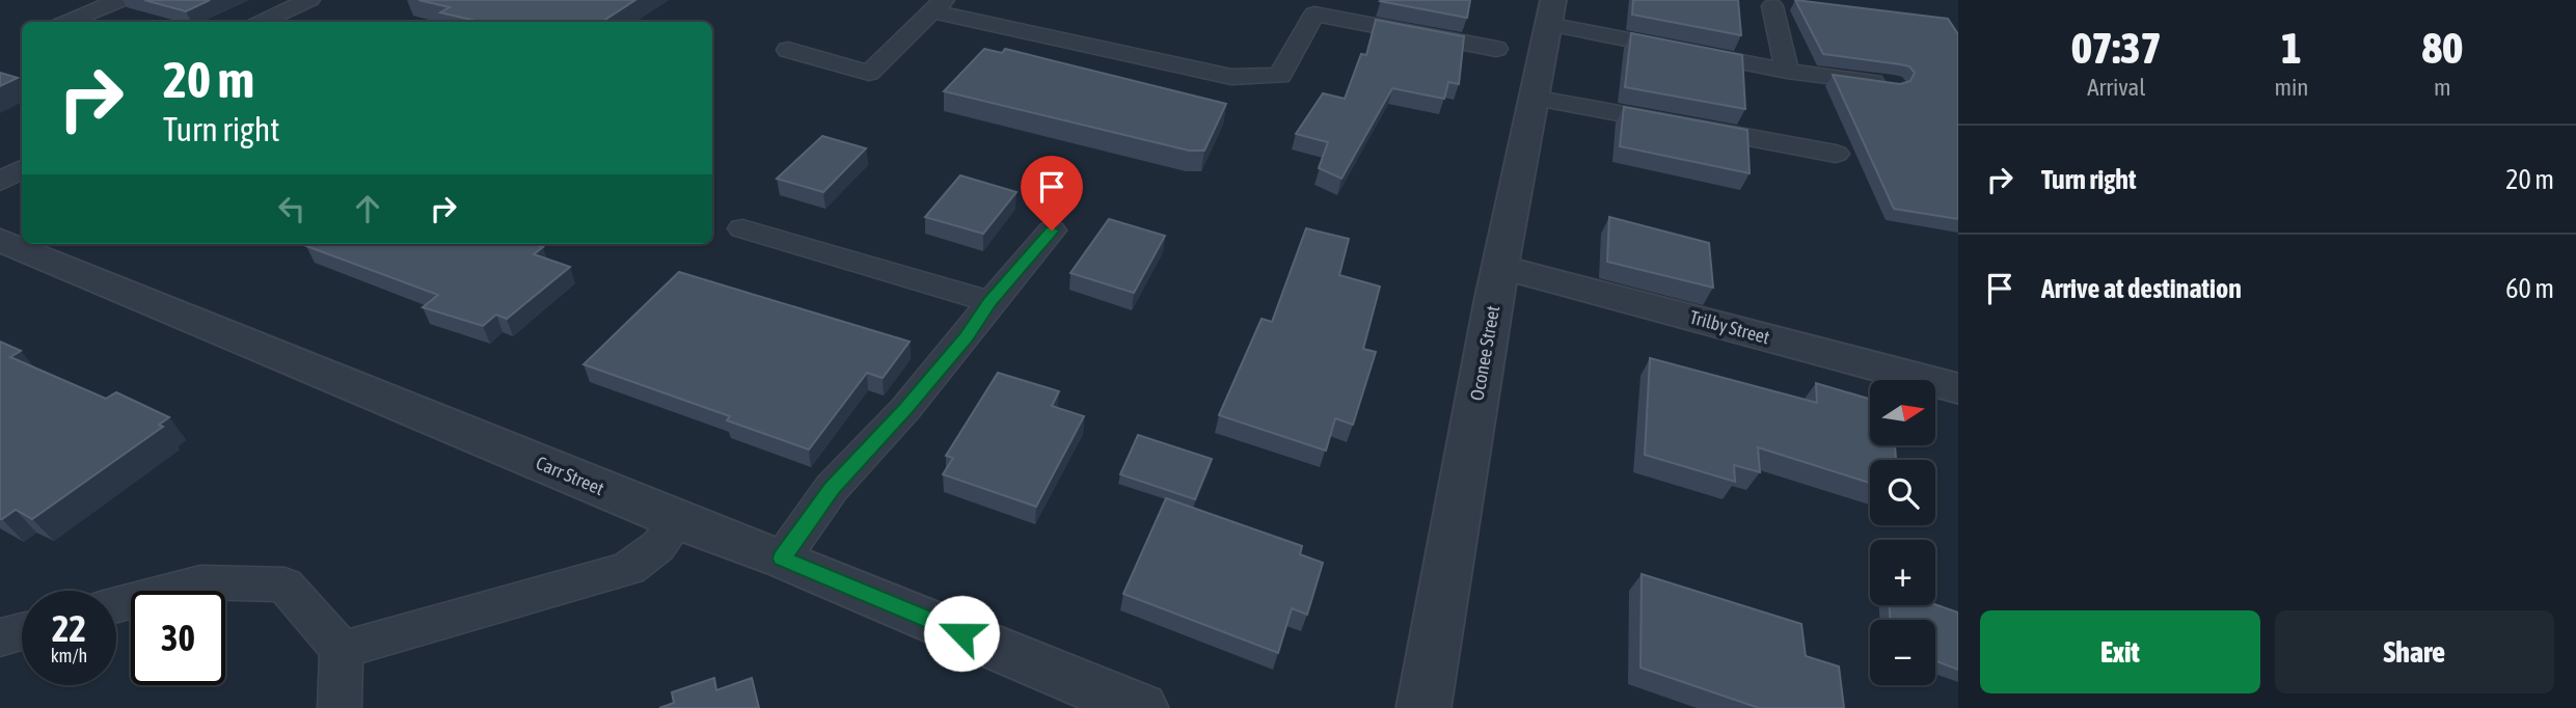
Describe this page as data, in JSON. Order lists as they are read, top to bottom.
{
  "streets": {
    "street": ["Trilby Street", "Oconee Street", "Carr Street"]
  },
  "crossings": [
    ["Trilby Street", "Oconee Street"]
  ],
  "north": "right",
  "page": {
    "eta": [
      "07:37",
      "Arrival",
      "1",
      "min",
      "80",
      "m"
    ],
    "turn": ["20 m", "Turn right"],
    "list": [
      {
        "name": "Turn right",
        "value": "20 m"
      },
      {
        "name": "Arrive at destination",
        "value": "60 m"
      }
    ],
    "map_buttons": ["+", "−"],
    "speed": "22 km/h",
    "limit": "30",
    "buttons": ["Exit", "Share"]
  }
}
